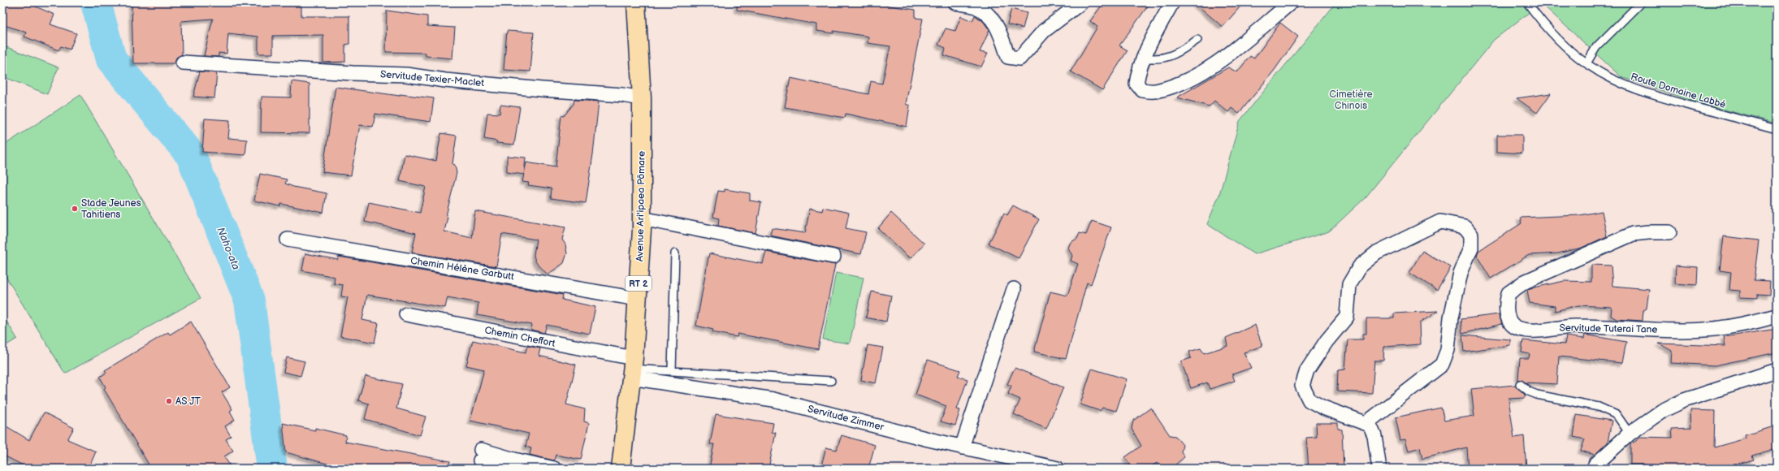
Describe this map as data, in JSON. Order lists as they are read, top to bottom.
{
  "streets": {
    "main road": ["Avenue Ari'ipaea Pōmare", "RT 2"],
    "street": [
      "Servitude Texier-Maclet",
      "Chemin Hélène Garbutt",
      "Servitude Tuterai Tane",
      "Chemin Cheffort",
      "Servitude Zimmer"
    ],
    "lane": ["Route Domaine Labbé"]
  },
  "crossings": [
    ["Servitude Texier-Maclet", "Avenue Ari'ipaea Pōmare"],
    ["Servitude Texier-Maclet", "RT 2"],
    ["Avenue Ari'ipaea Pōmare", "Chemin Hélène Garbutt"],
    ["Avenue Ari'ipaea Pōmare", "RT 2"],
    ["Avenue Ari'ipaea Pōmare", "Chemin Cheffort"],
    ["Avenue Ari'ipaea Pōmare", "Servitude Zimmer"],
    ["Chemin Cheffort", "Servitude Zimmer"]
  ],
  "water": ["Naho-ata"],
  "parks": ["Cimetière Chinois"],
  "places": ["Stade Jeunes Tahitiens", "AS JT"]
}
